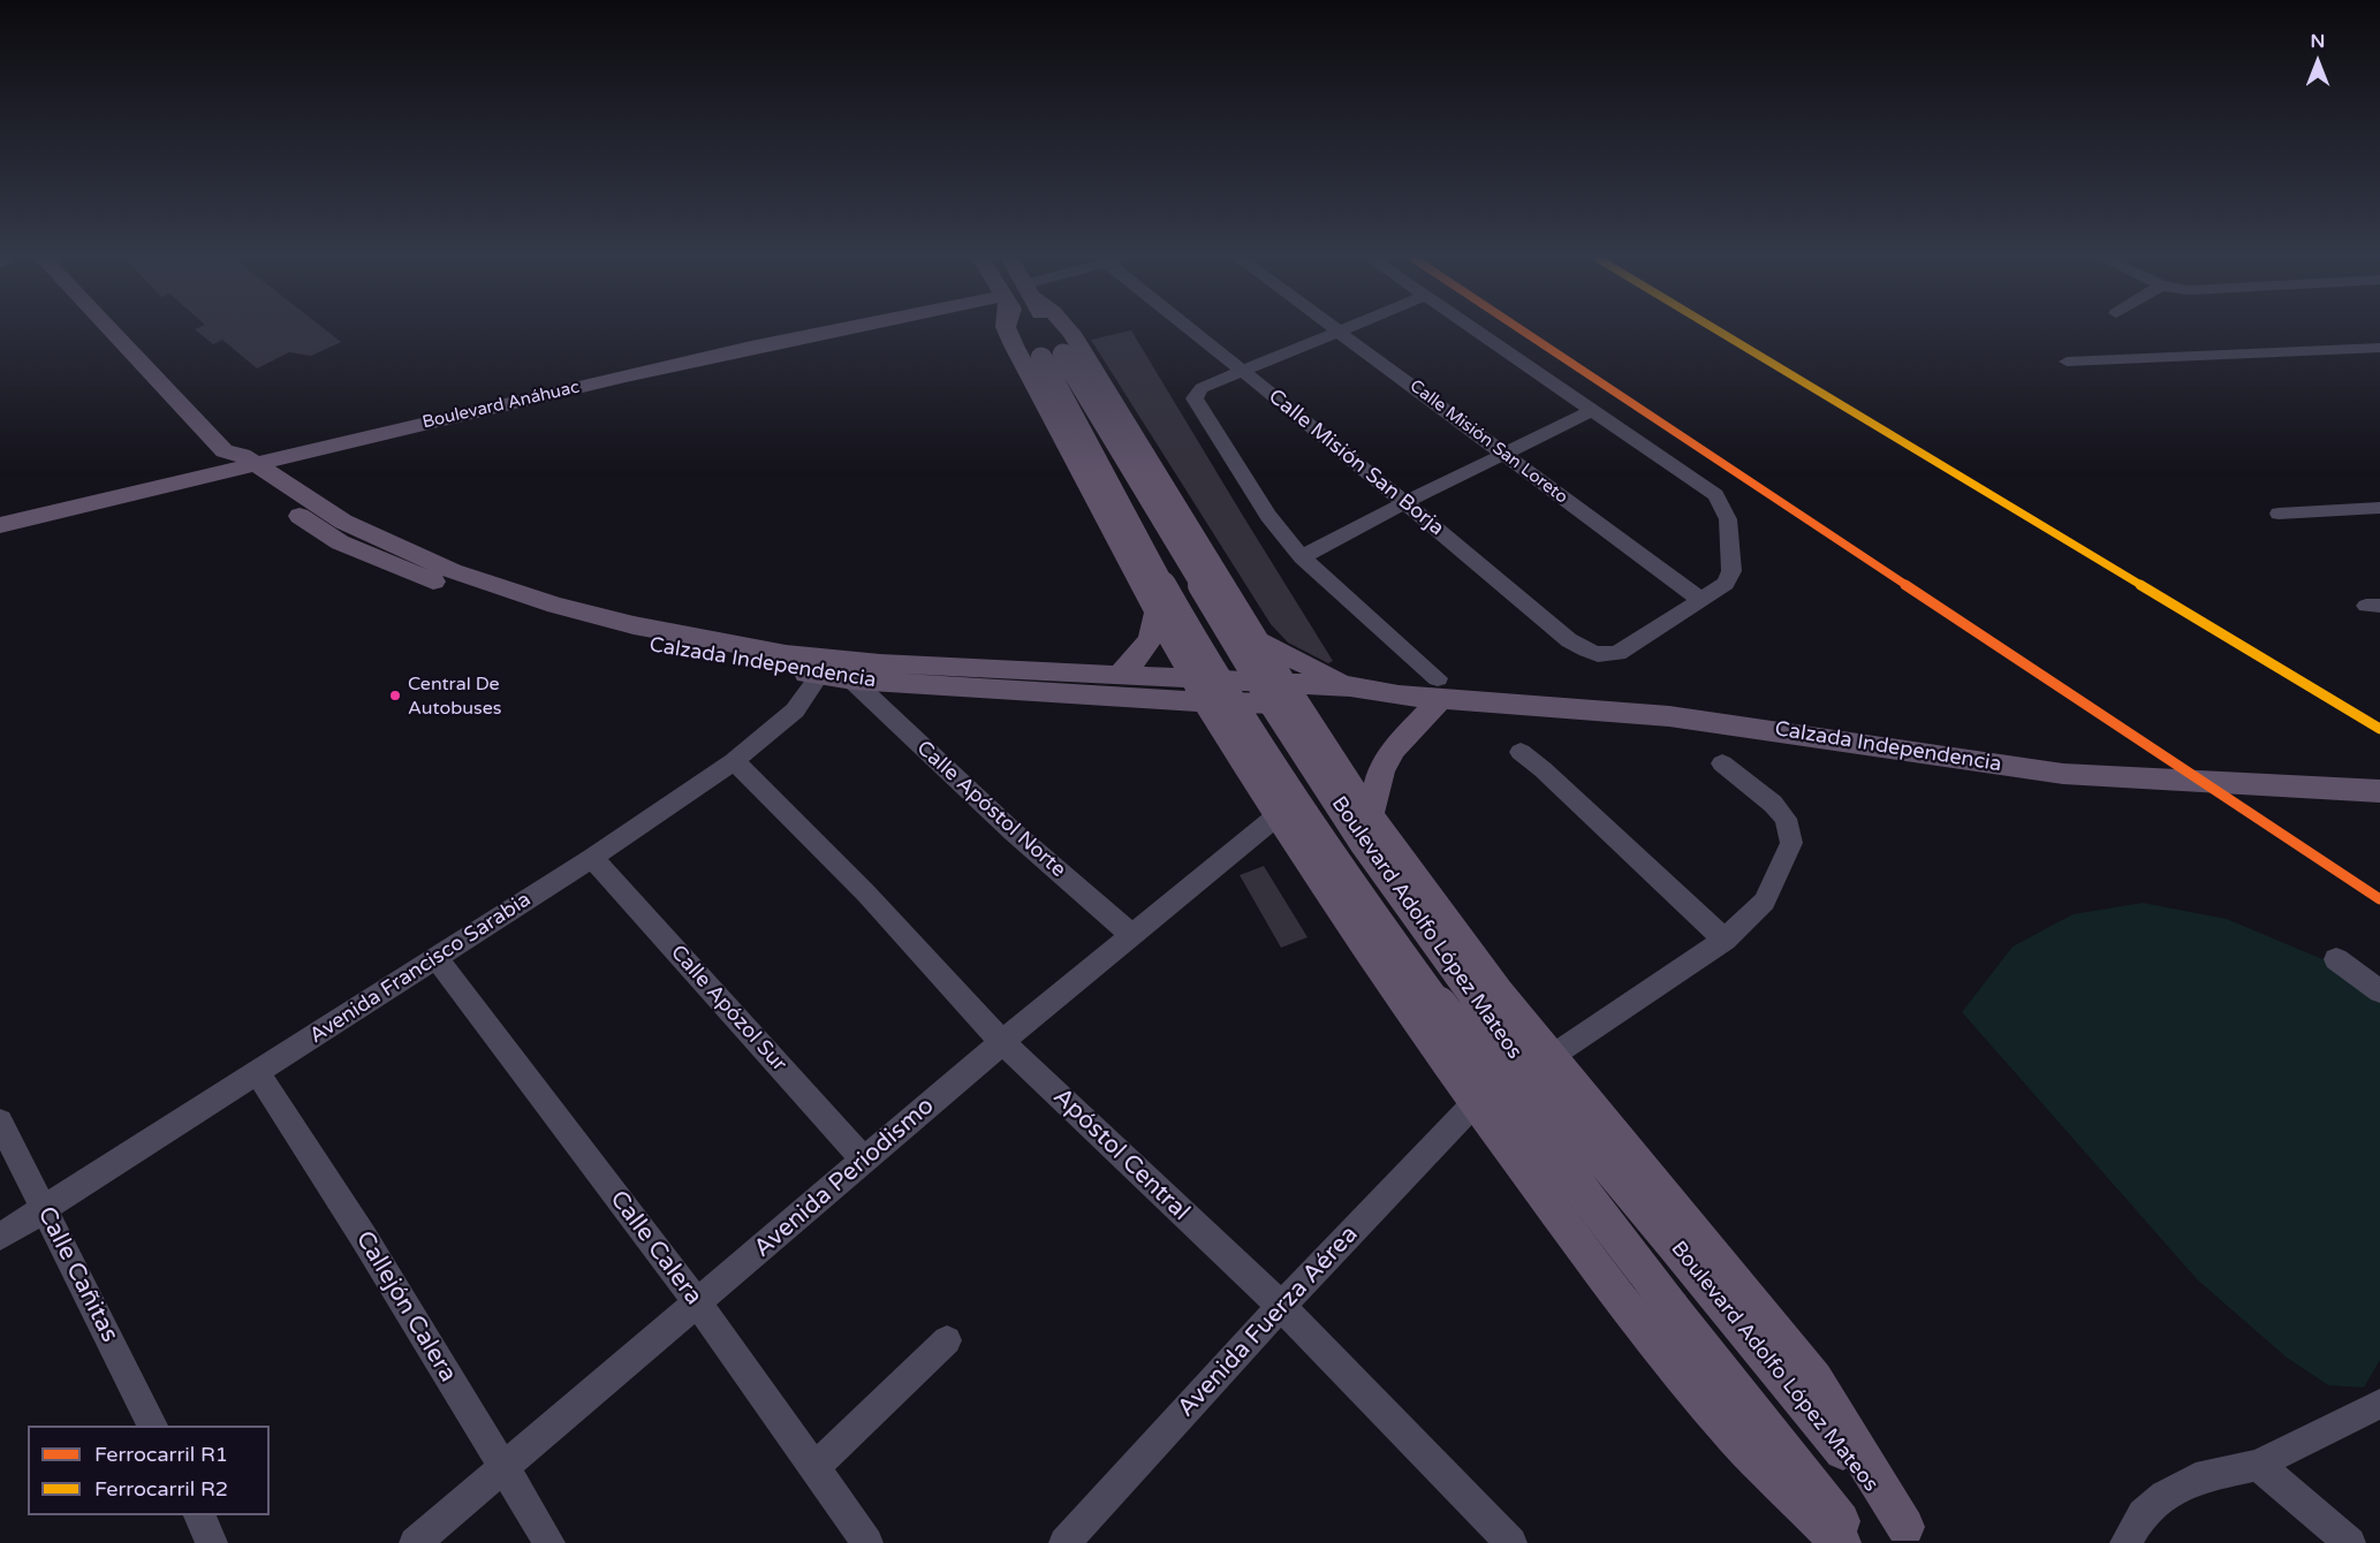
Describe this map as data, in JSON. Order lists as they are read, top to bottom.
{
  "streets": {
    "main road": ["Boulevard Anáhuac", "Calzada Independencia", "Boulevard Adolfo López Mateos"],
    "street": [
      "Calle Misión San Loreto",
      "Calle Misión San Borja",
      "Calle Apóstol Norte",
      "Avenida Francisco Sarabia",
      "Calle Apózol Sur",
      "Apóstol Central",
      "Avenida Periodismo",
      "Calle Calera",
      "Calle Cañitas",
      "Callejón Calera",
      "Avenida Fuerza Aérea"
    ]
  },
  "crossings": [
    ["Boulevard Anáhuac", "Calzada Independencia"],
    ["Calle Misión San Loreto", "Calle Misión San Borja"],
    ["Calzada Independencia", "Calle Apóstol Norte"],
    ["Calzada Independencia", "Avenida Francisco Sarabia"],
    ["Calle Apóstol Norte", "Avenida Periodismo"],
    ["Avenida Francisco Sarabia", "Calle Apózol Sur"],
    ["Avenida Francisco Sarabia", "Apóstol Central"],
    ["Avenida Francisco Sarabia", "Calle Calera"],
    ["Avenida Francisco Sarabia", "Calle Cañitas"],
    ["Avenida Francisco Sarabia", "Callejón Calera"],
    ["Calle Apózol Sur", "Avenida Periodismo"],
    ["Apóstol Central", "Avenida Periodismo"],
    ["Apóstol Central", "Avenida Fuerza Aérea"],
    ["Avenida Periodismo", "Calle Calera"],
    ["Avenida Periodismo", "Callejón Calera"]
  ],
  "places": ["Central De Autobuses"],
  "lines": ["rail line R1", "rail line R2"],
  "legend": ["Ferrocarril R1", "Ferrocarril R2"],
  "north": "top"
}
